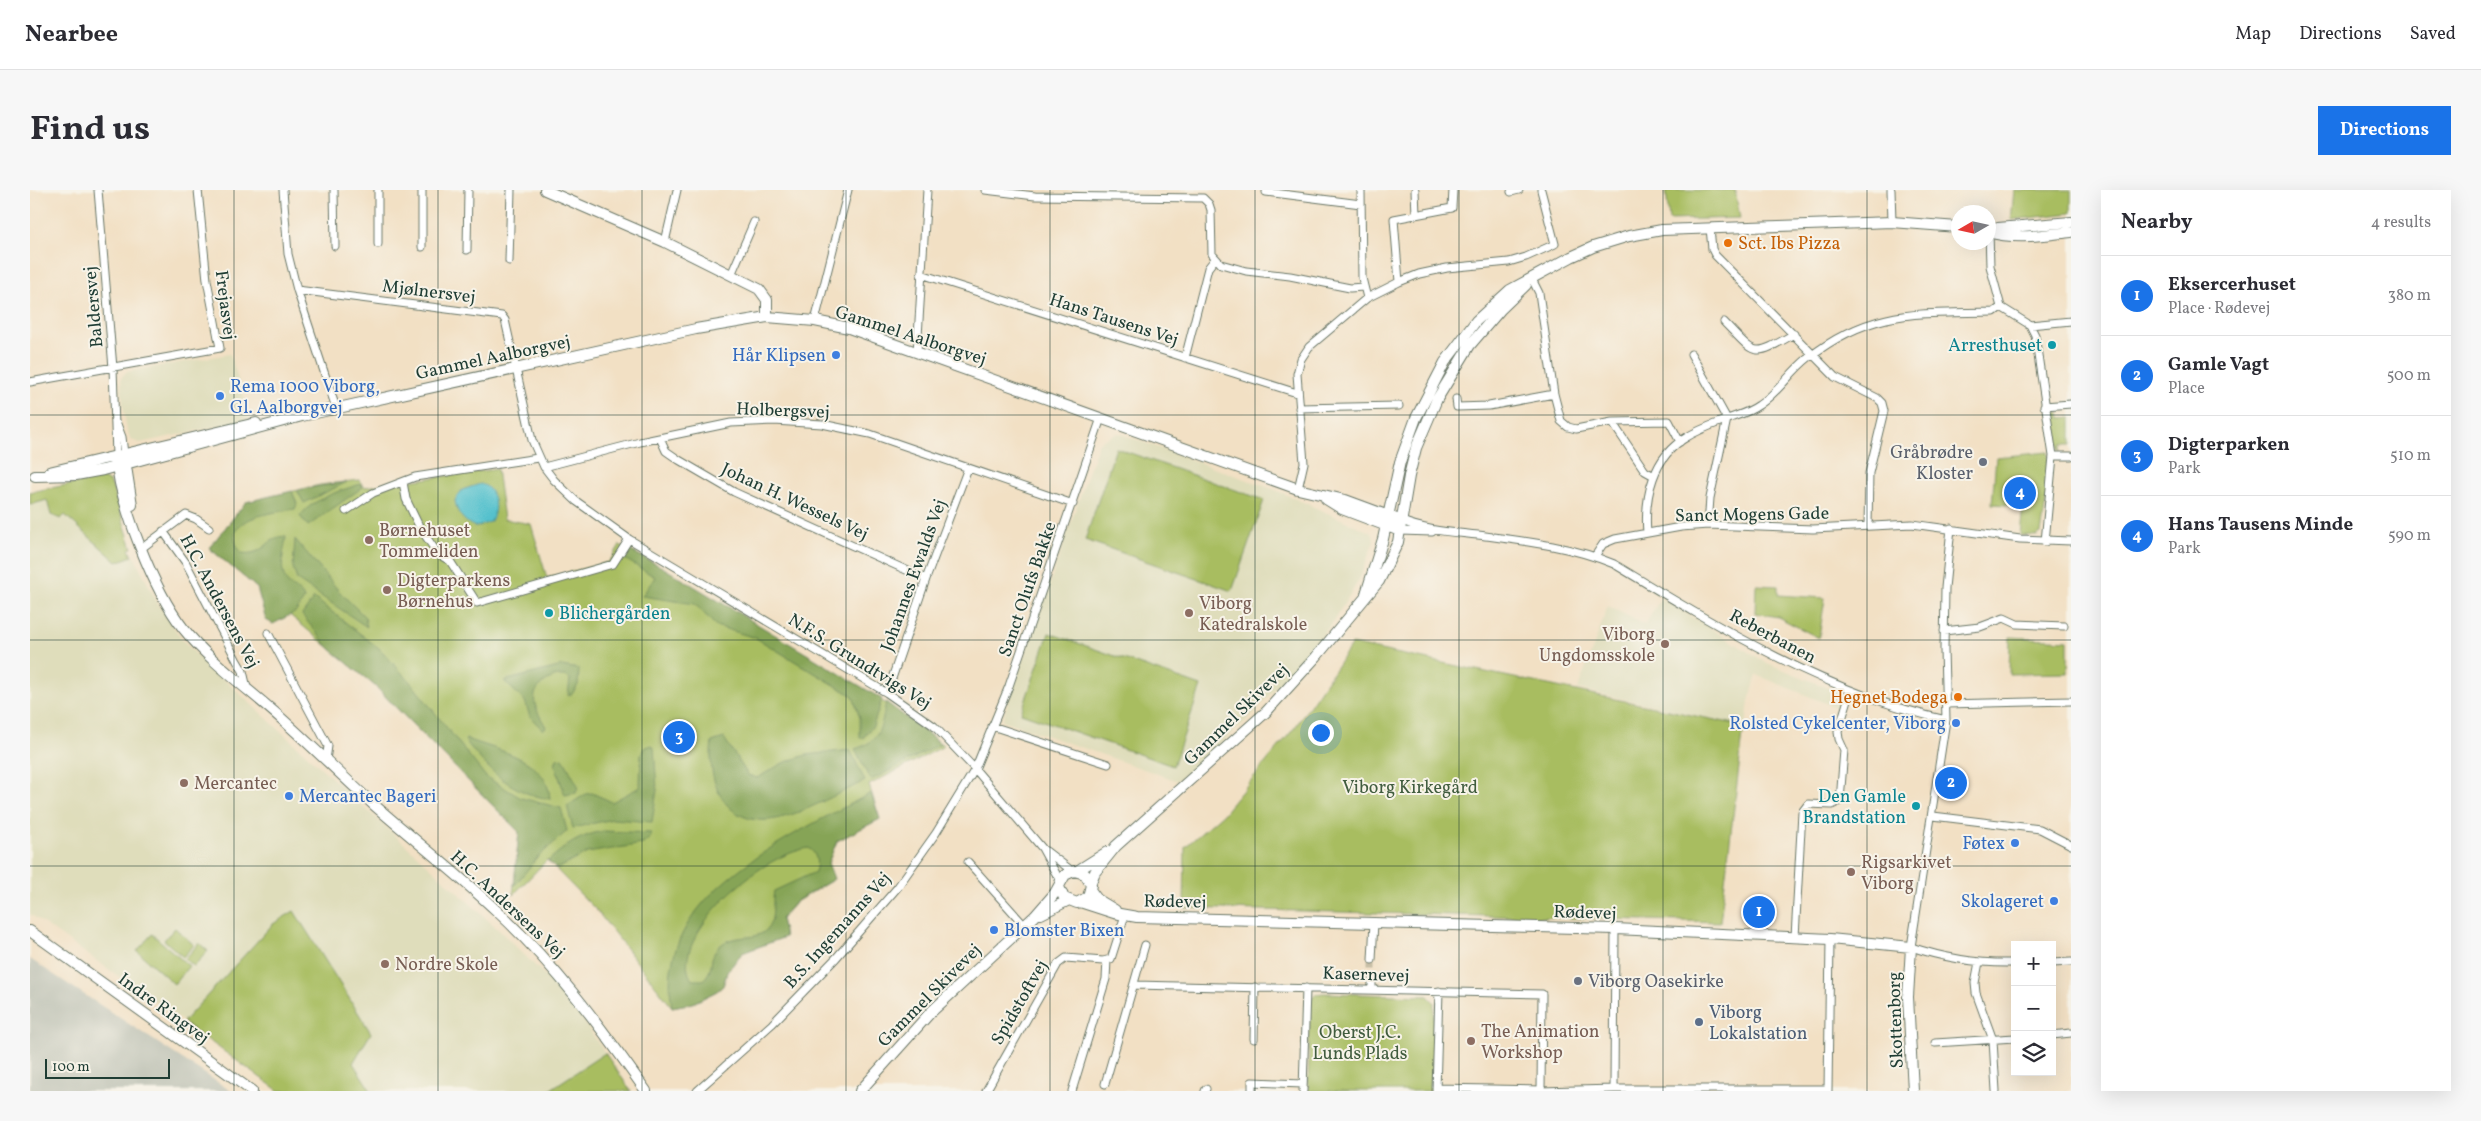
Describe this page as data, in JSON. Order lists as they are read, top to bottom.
{
  "streets": {
    "street": [
      "Mjølnersvej",
      "Frejasvej",
      "Baldersvej",
      "Hans Tausens Vej",
      "Gammel Aalborgvej",
      "Holbergsvej",
      "Johan H. Wessels Vej",
      "Sanct Mogens Gade",
      "Johannes Ewalds Vej",
      "Sanct Olufs Bakke",
      "H.C. Andersens Vej",
      "Reberbanen",
      "N.F.S. Grundtvigs Vej",
      "Gammel Skivevej",
      "Rødevej",
      "B.S. Ingemanns Vej",
      "Kasernevej",
      "Spidstoftvej",
      "Indre Ringvej",
      "Skottenborg"
    ]
  },
  "crossings": [
    ["Mjølnersvej", "Gammel Aalborgvej"],
    ["Mjølnersvej", "N.F.S. Grundtvigs Vej"],
    ["Frejasvej", "Baldersvej"],
    ["Baldersvej", "Gammel Aalborgvej"],
    ["Baldersvej", "H.C. Andersens Vej"],
    ["Gammel Aalborgvej", "Sanct Olufs Bakke"],
    ["Gammel Aalborgvej", "H.C. Andersens Vej"],
    ["Gammel Aalborgvej", "N.F.S. Grundtvigs Vej"],
    ["Gammel Aalborgvej", "Gammel Skivevej"],
    ["Holbergsvej", "Johan H. Wessels Vej"],
    ["Holbergsvej", "Johannes Ewalds Vej"],
    ["Holbergsvej", "Sanct Olufs Bakke"],
    ["Holbergsvej", "N.F.S. Grundtvigs Vej"],
    ["Johan H. Wessels Vej", "Johannes Ewalds Vej"],
    ["Sanct Mogens Gade", "Reberbanen"],
    ["Johannes Ewalds Vej", "N.F.S. Grundtvigs Vej"],
    ["Sanct Olufs Bakke", "N.F.S. Grundtvigs Vej"],
    ["Sanct Olufs Bakke", "B.S. Ingemanns Vej"],
    ["N.F.S. Grundtvigs Vej", "Gammel Skivevej"],
    ["N.F.S. Grundtvigs Vej", "Rødevej"],
    ["N.F.S. Grundtvigs Vej", "B.S. Ingemanns Vej"],
    ["Gammel Skivevej", "Rødevej"],
    ["Rødevej", "Skottenborg"]
  ],
  "parks": ["Viborg Kirkegård", "Oberst J.C. Lunds Plads"],
  "places": [
    "Sct. Ibs Pizza",
    "Arresthuset",
    "Hår Klipsen",
    "Rema 1000 Viborg, Gl. Aalborgvej",
    "Gråbrødre Kloster",
    "Børnehuset Tommeliden",
    "Digterparkens Børnehus",
    "Blichergården",
    "Viborg Katedralskole",
    "Viborg Ungdomsskole",
    "Hegnet Bodega",
    "Rolsted Cykelcenter, Viborg",
    "Mercantec",
    "Mercantec Bageri",
    "Den Gamle Brandstation",
    "Føtex",
    "Rigsarkivet Viborg",
    "Skolageret",
    "Blomster Bixen",
    "Nordre Skole",
    "Viborg Oasekirke",
    "Viborg Lokalstation",
    "The Animation Workshop"
  ],
  "scale_bar": "100 m",
  "north": "left",
  "page": {
    "header": "Nearbee",
    "nav": ["Map", "Directions", "Saved"],
    "title": "Find us",
    "buttons": "Directions",
    "heading": ["Nearby", "4 results"],
    "list": [
      {
        "mark": "1",
        "name": "Eksercerhuset",
        "note": "Place · Rødevej",
        "value": "380 m"
      },
      {
        "mark": "2",
        "name": "Gamle Vagt",
        "note": "Place",
        "value": "500 m"
      },
      {
        "mark": "3",
        "name": "Digterparken",
        "note": "Park",
        "value": "510 m"
      },
      {
        "mark": "4",
        "name": "Hans Tausens Minde",
        "note": "Park",
        "value": "590 m"
      }
    ],
    "pins": [
      "4",
      "3",
      "2",
      "1"
    ],
    "map_buttons": ["+", "−"],
    "scale": "100 m"
  }
}
